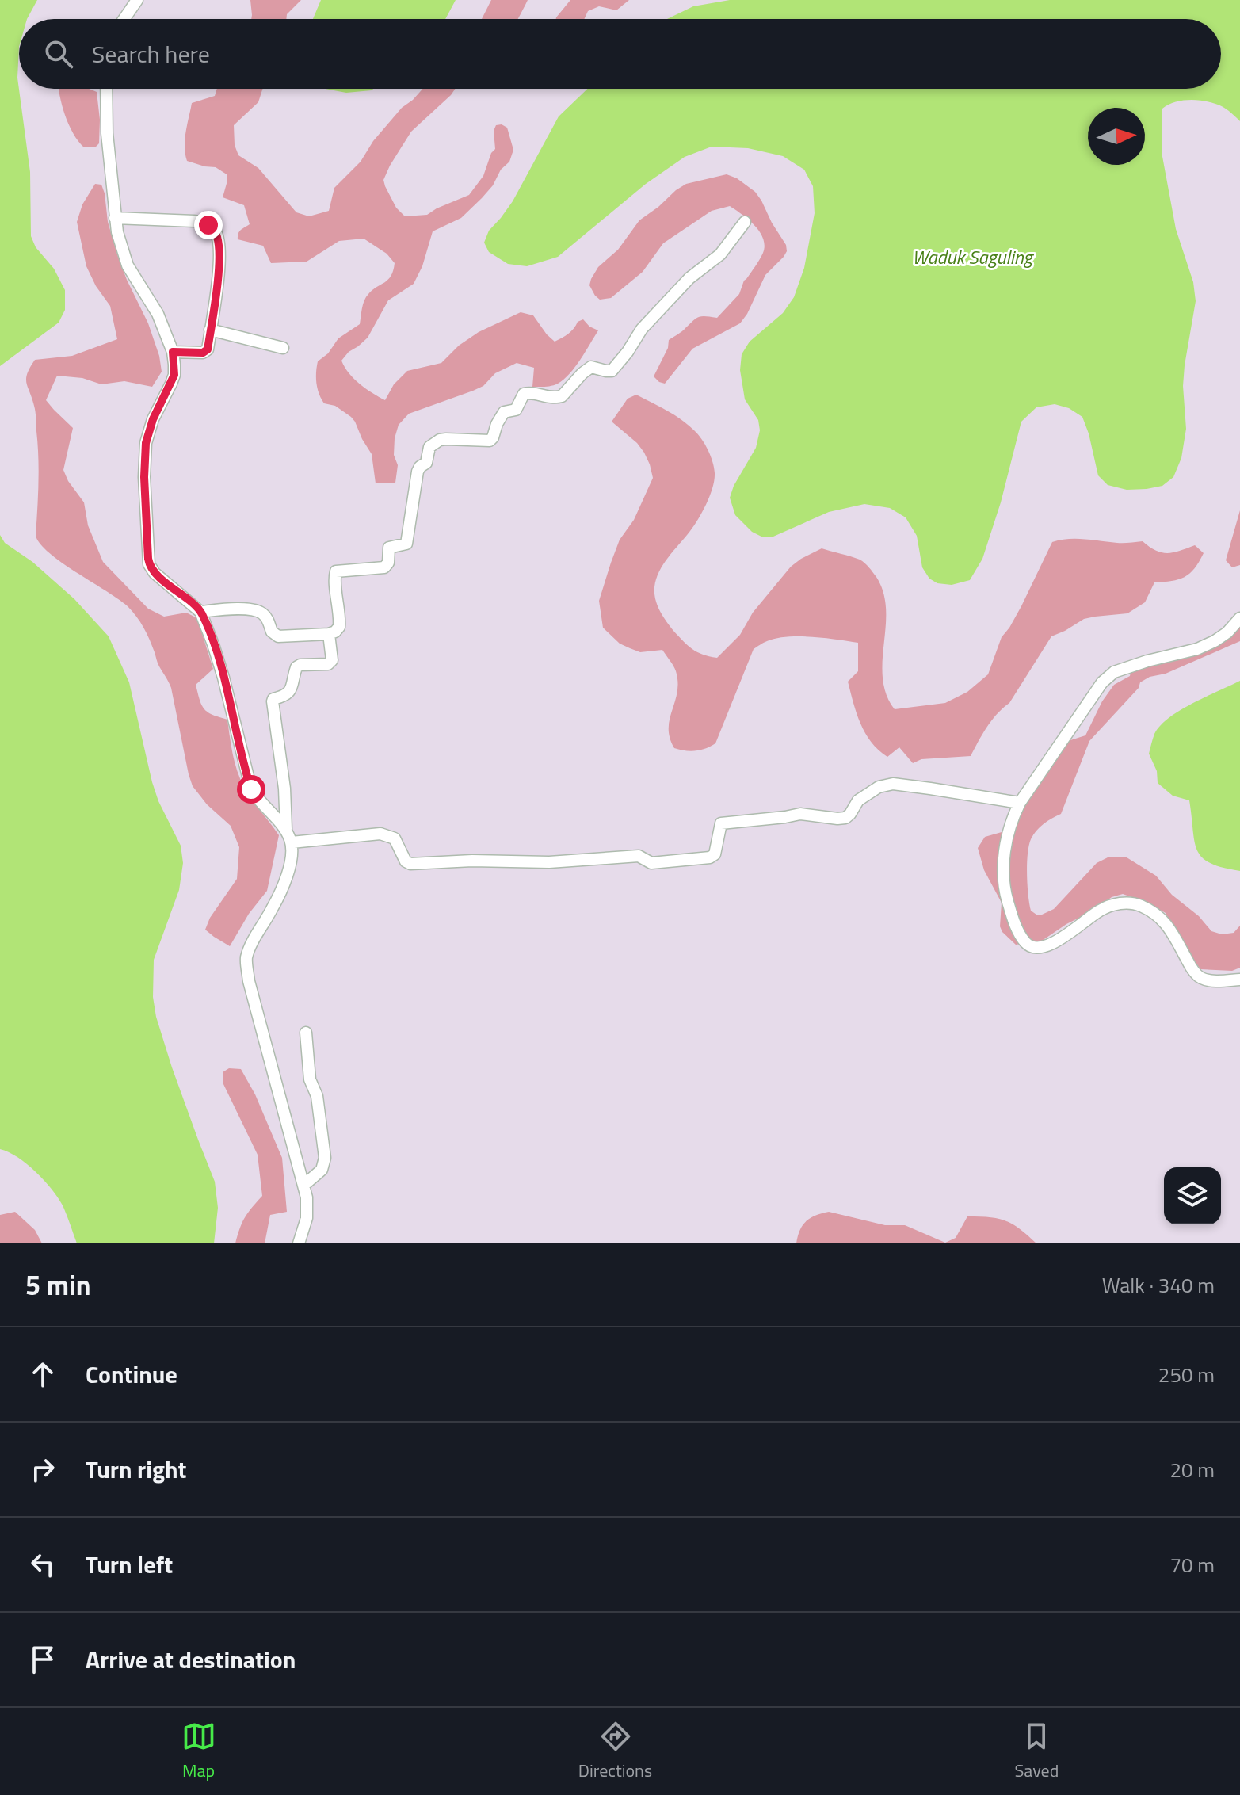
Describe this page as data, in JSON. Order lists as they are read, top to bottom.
{
  "water": ["Waduk Saguling"],
  "north": "right",
  "page": {
    "search": "Search here",
    "heading": ["5 min", "Walk · 340 m"],
    "list": [
      ["Continue", "250 m"],
      ["Turn right", "20 m"],
      ["Turn left", "70 m"],
      "Arrive at destination"
    ],
    "nav": ["Map", "Directions", "Saved"]
  }
}
